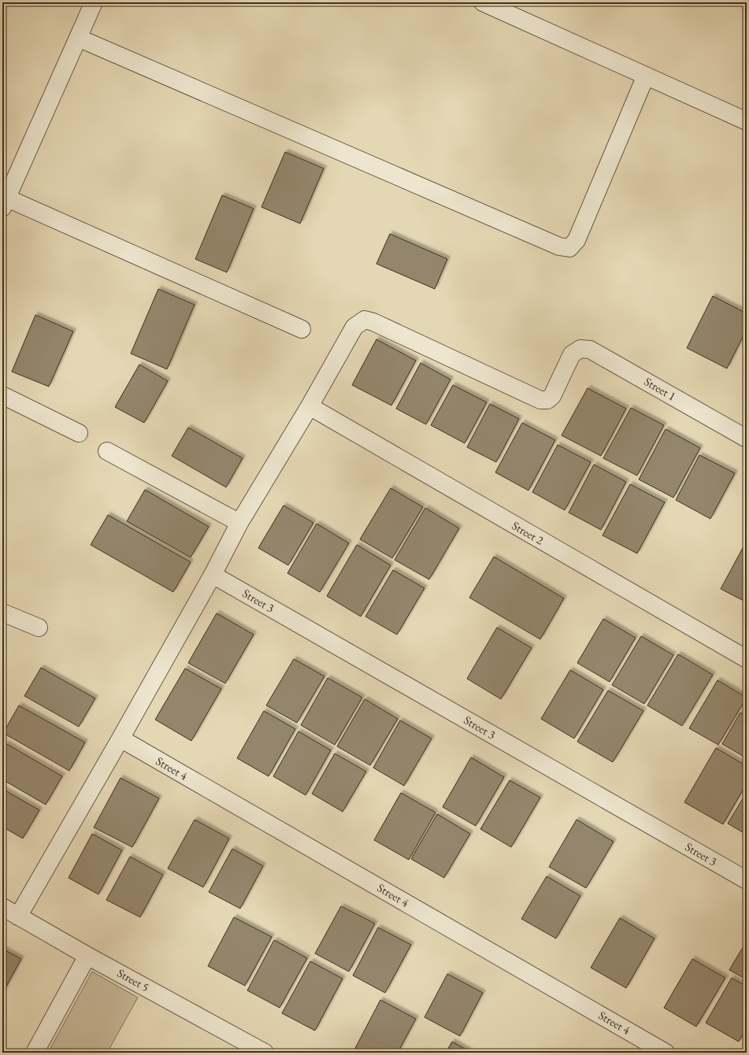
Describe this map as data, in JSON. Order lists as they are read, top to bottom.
{
  "streets": {
    "street": [
      "Street 1",
      "Street 2",
      "Street 3",
      "Street 4",
      "Street 5"
    ]
  },
  "crossings": [
    ["Street 1", "Street 2"]
  ]
}
